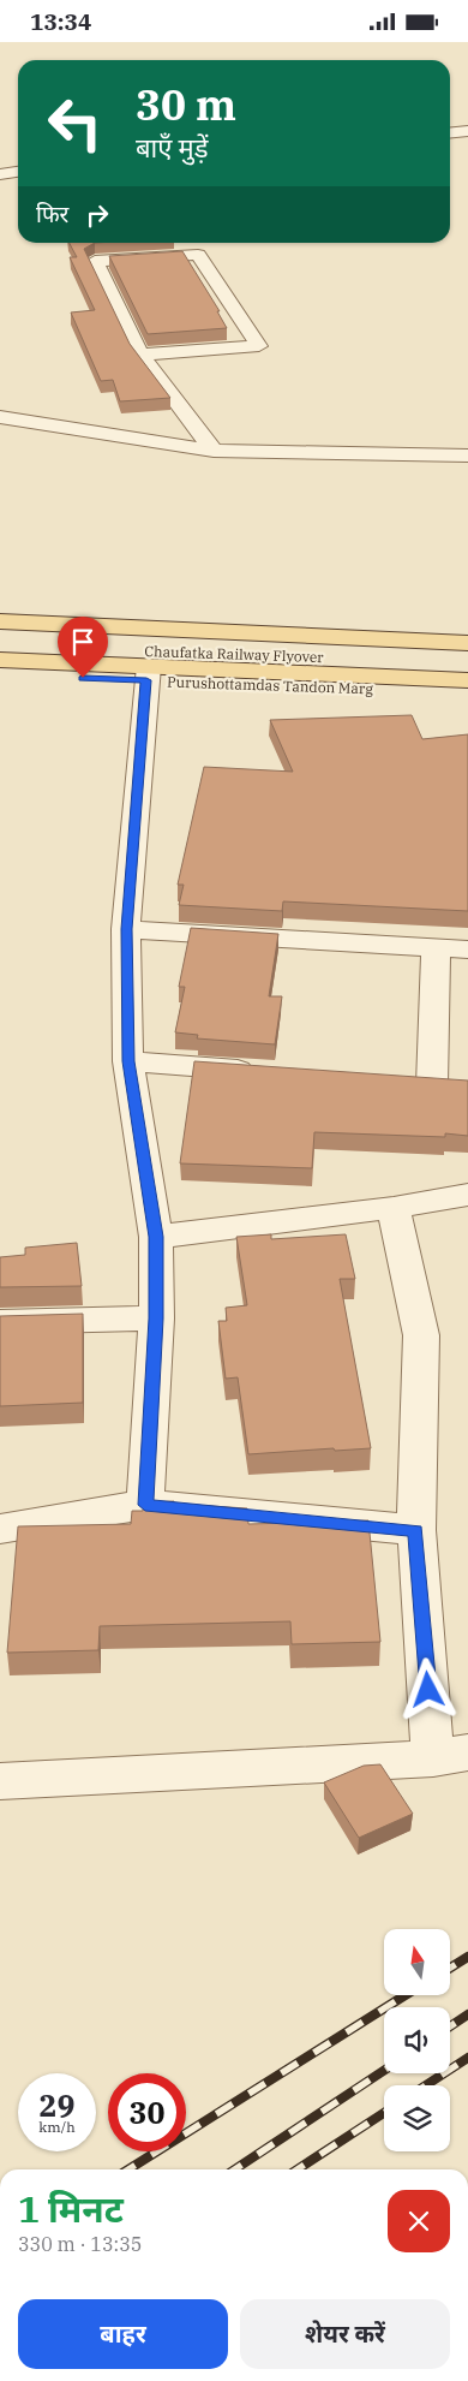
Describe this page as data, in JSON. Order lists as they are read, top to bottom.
{
  "streets": {
    "main road": ["Chaufatka Railway Flyover", "Purushottamdas Tandon Marg"]
  },
  "north": "top",
  "page": {
    "status": "13:34",
    "turn": ["30 m", "बाएँ मुड़ें"],
    "then": "फिर",
    "speed": "29 km/h",
    "limit": "30",
    "heading": ["1 मिनट", "330 m · 13:35"],
    "buttons": ["बाहर", "शेयर करें"]
  }
}
